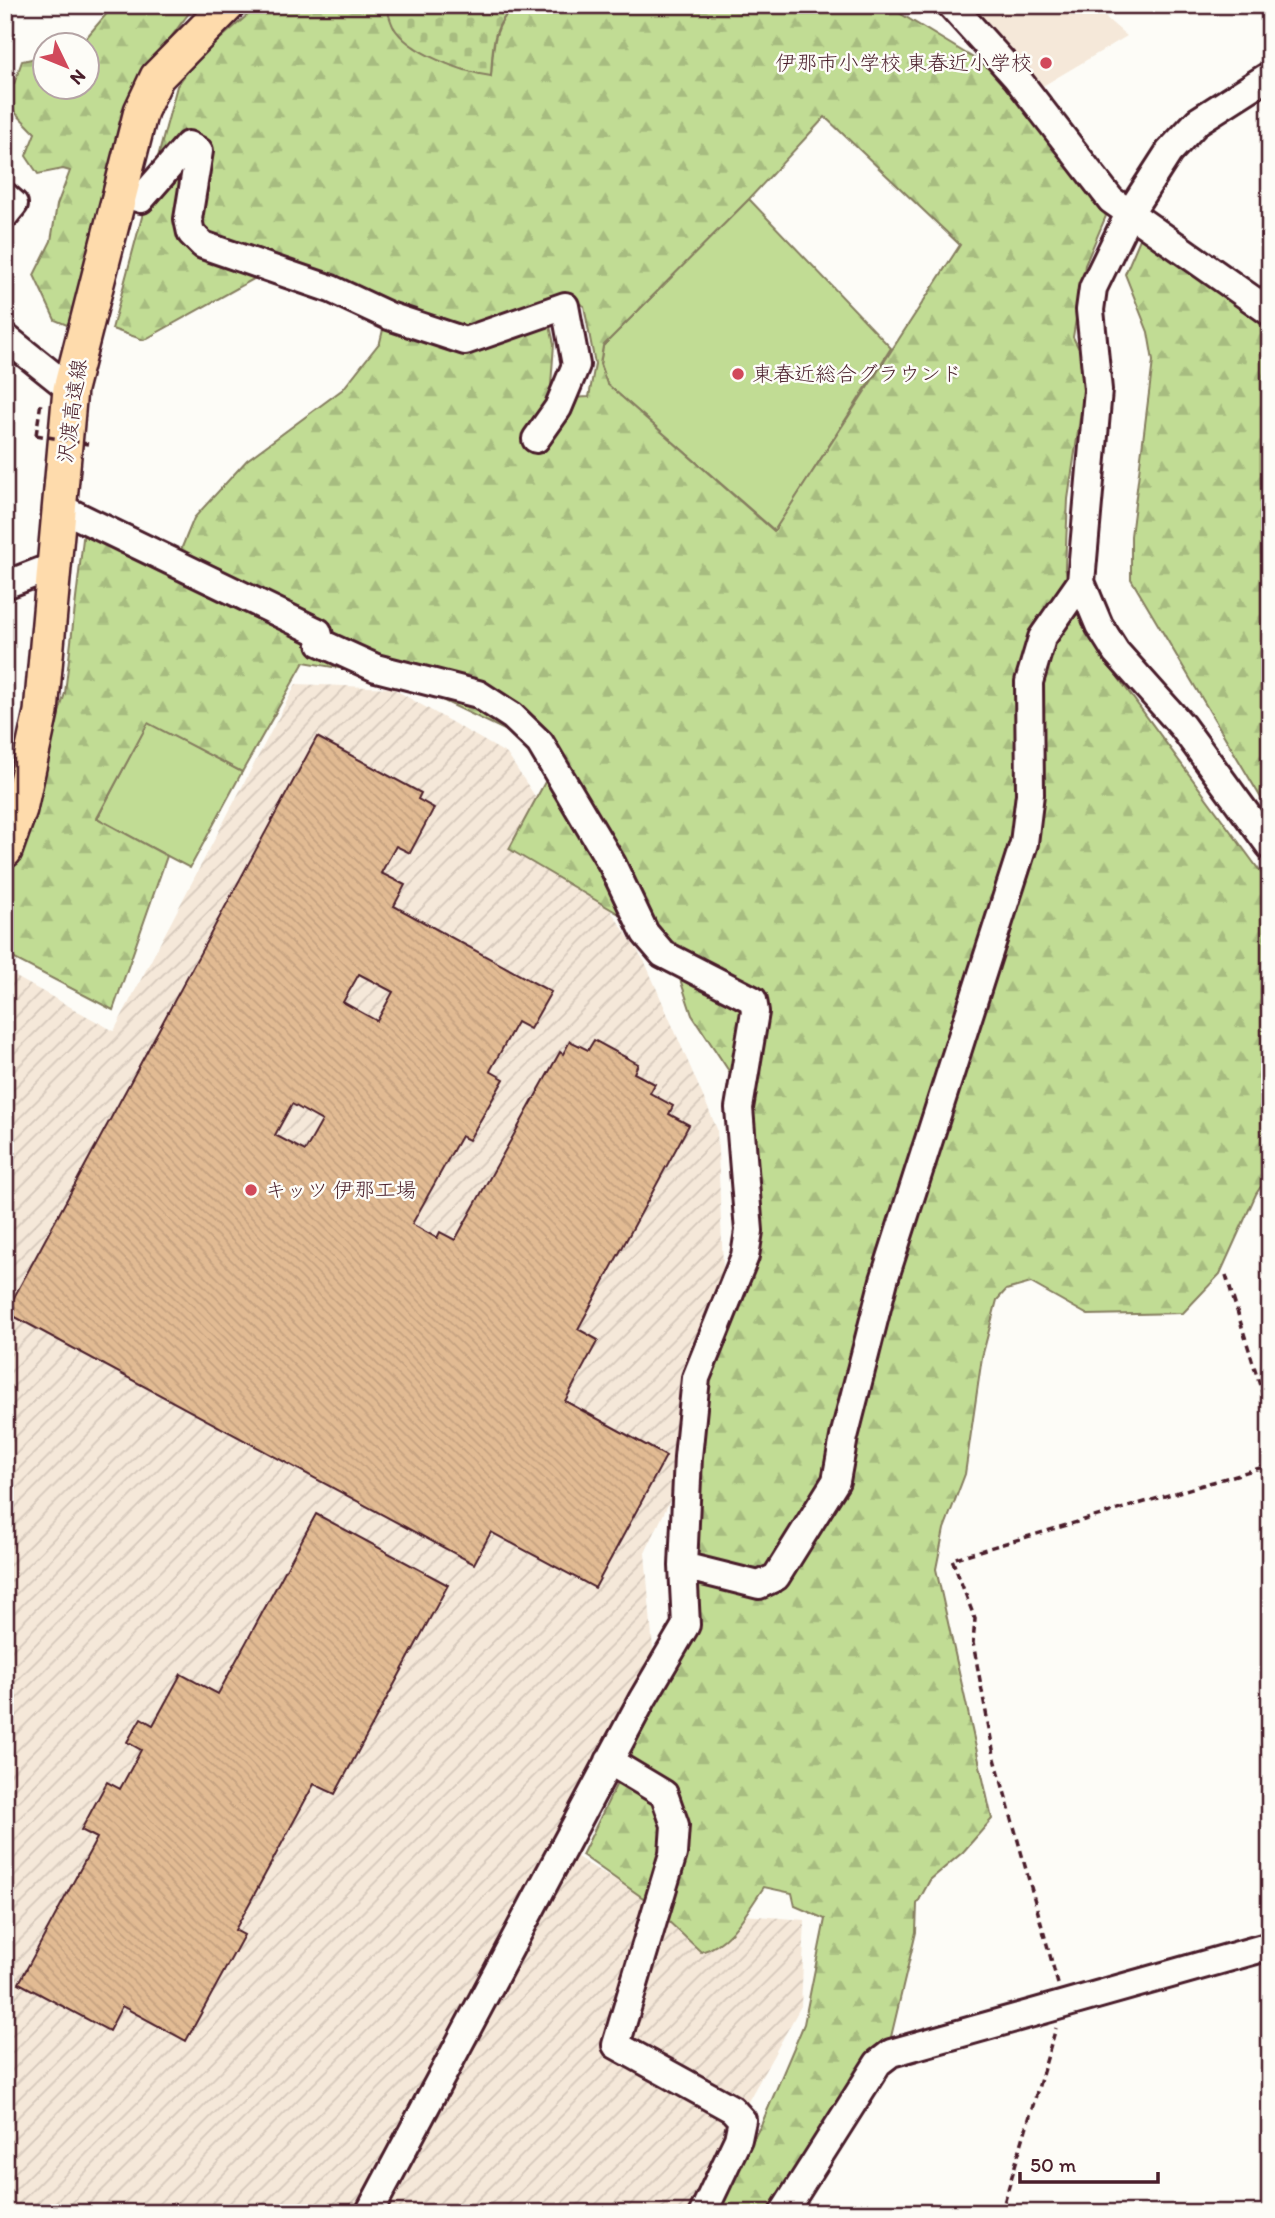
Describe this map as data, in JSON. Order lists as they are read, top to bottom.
{
  "streets": {
    "main road": ["沢渡高遠線"]
  },
  "places": ["伊那市小学校 東春近小学校", "東春近総合グラウンド", "キッツ 伊那工場"],
  "scale_bar": "50 m",
  "north": "bottom right"
}
